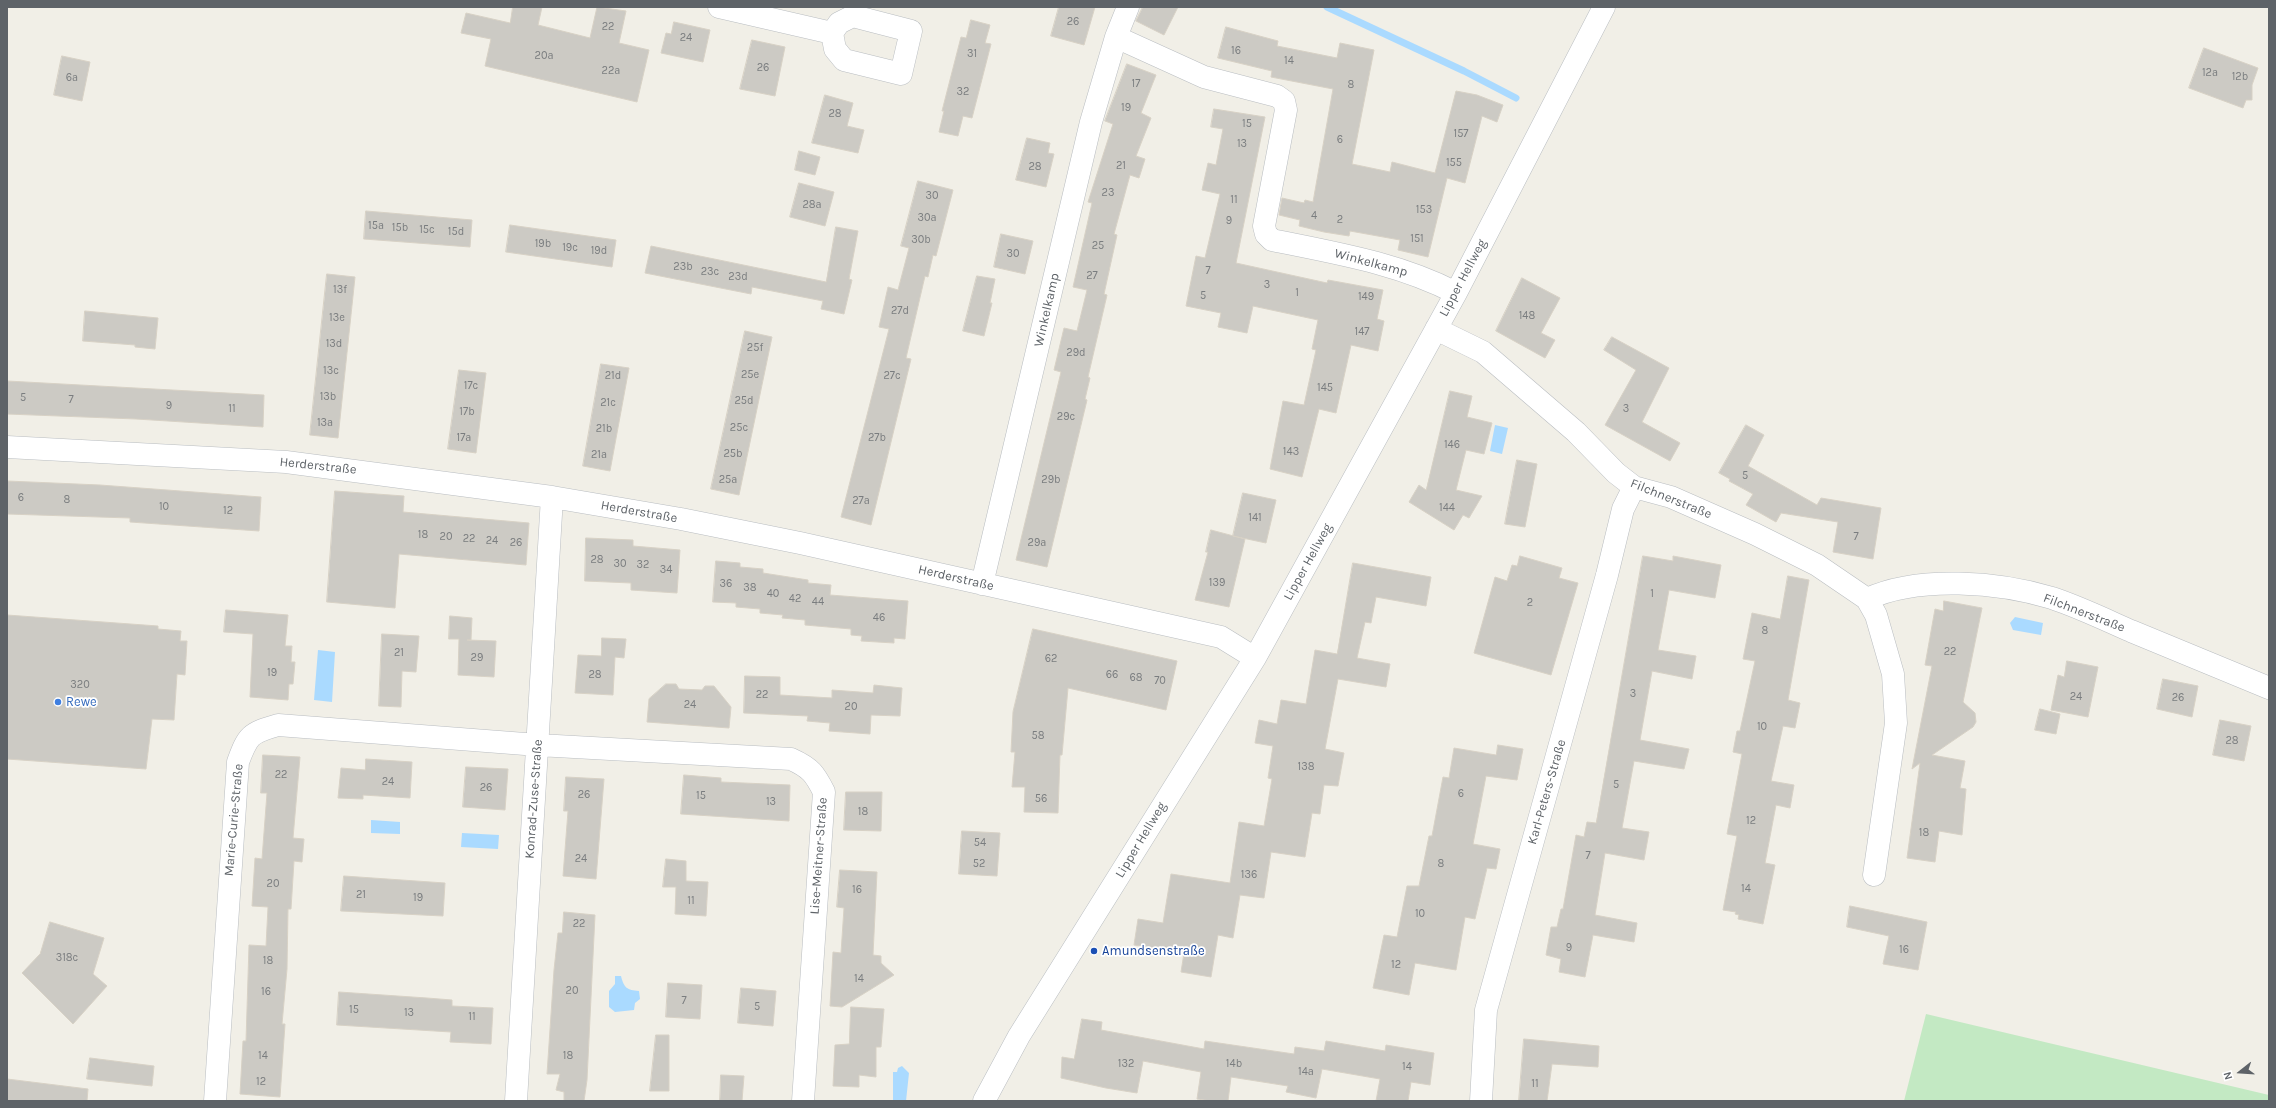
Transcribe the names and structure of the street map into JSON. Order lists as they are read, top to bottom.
{
  "streets": {
    "street": [
      "Winkelkamp",
      "Lipper Hellweg",
      "Herderstraße",
      "Filchnerstraße",
      "Karl-Peters-Straße",
      "Konrad-Zuse-Straße",
      "Marie-Curie-Straße",
      "Lise-Meitner-Straße"
    ]
  },
  "crossings": [
    ["Winkelkamp", "Lipper Hellweg"],
    ["Winkelkamp", "Herderstraße"],
    ["Lipper Hellweg", "Herderstraße"],
    ["Lipper Hellweg", "Filchnerstraße"],
    ["Herderstraße", "Konrad-Zuse-Straße"],
    ["Filchnerstraße", "Karl-Peters-Straße"],
    ["Konrad-Zuse-Straße", "Marie-Curie-Straße"],
    ["Konrad-Zuse-Straße", "Lise-Meitner-Straße"],
    ["Marie-Curie-Straße", "Lise-Meitner-Straße"]
  ],
  "places": ["Rewe", "Amundsenstraße"],
  "house_numbers": [
    "26",
    "22",
    "24",
    "16",
    "31",
    "20a",
    "14",
    "26",
    "22a",
    "12a",
    "12b",
    "6a",
    "17",
    "8",
    "32",
    "19",
    "28",
    "15",
    "157",
    "6",
    "13",
    "155",
    "21",
    "28",
    "23",
    "30",
    "11",
    "28a",
    "153",
    "4",
    "30a",
    "2",
    "9",
    "15a",
    "15b",
    "15c",
    "15d",
    "151",
    "30b",
    "19b",
    "25",
    "19c",
    "19d",
    "30",
    "23b",
    "7",
    "23c",
    "27",
    "23d",
    "3",
    "13f",
    "1",
    "5",
    "149",
    "27d",
    "148",
    "13e",
    "147",
    "13d",
    "25f",
    "29d",
    "13c",
    "25e",
    "21d",
    "27c",
    "17c",
    "145",
    "13b",
    "5",
    "7",
    "25d",
    "21c",
    "9",
    "11",
    "3",
    "17b",
    "29c",
    "13a",
    "25c",
    "21b",
    "17a",
    "27b",
    "146",
    "143",
    "25b",
    "21a",
    "5",
    "25a",
    "29b",
    "6",
    "8",
    "27a",
    "10",
    "144",
    "12",
    "141",
    "18",
    "20",
    "7",
    "22",
    "24",
    "26",
    "29a",
    "28",
    "30",
    "32",
    "34",
    "139",
    "36",
    "38",
    "40",
    "1",
    "42",
    "44",
    "2",
    "46",
    "8",
    "22",
    "21",
    "29",
    "62",
    "19",
    "28",
    "66",
    "68",
    "70",
    "320",
    "3",
    "22",
    "24",
    "26",
    "24",
    "20",
    "10",
    "58",
    "28",
    "138",
    "22",
    "24",
    "5",
    "26",
    "6",
    "26",
    "15",
    "56",
    "13",
    "18",
    "12",
    "18",
    "54",
    "7",
    "24",
    "52",
    "8",
    "136",
    "20",
    "14",
    "16",
    "21",
    "19",
    "11",
    "10",
    "22",
    "9",
    "16",
    "318c",
    "18",
    "12",
    "14",
    "20",
    "16",
    "7",
    "5",
    "15",
    "13",
    "11",
    "14",
    "18",
    "132",
    "14b",
    "14",
    "14a",
    "12",
    "11"
  ],
  "north": "left"
}
